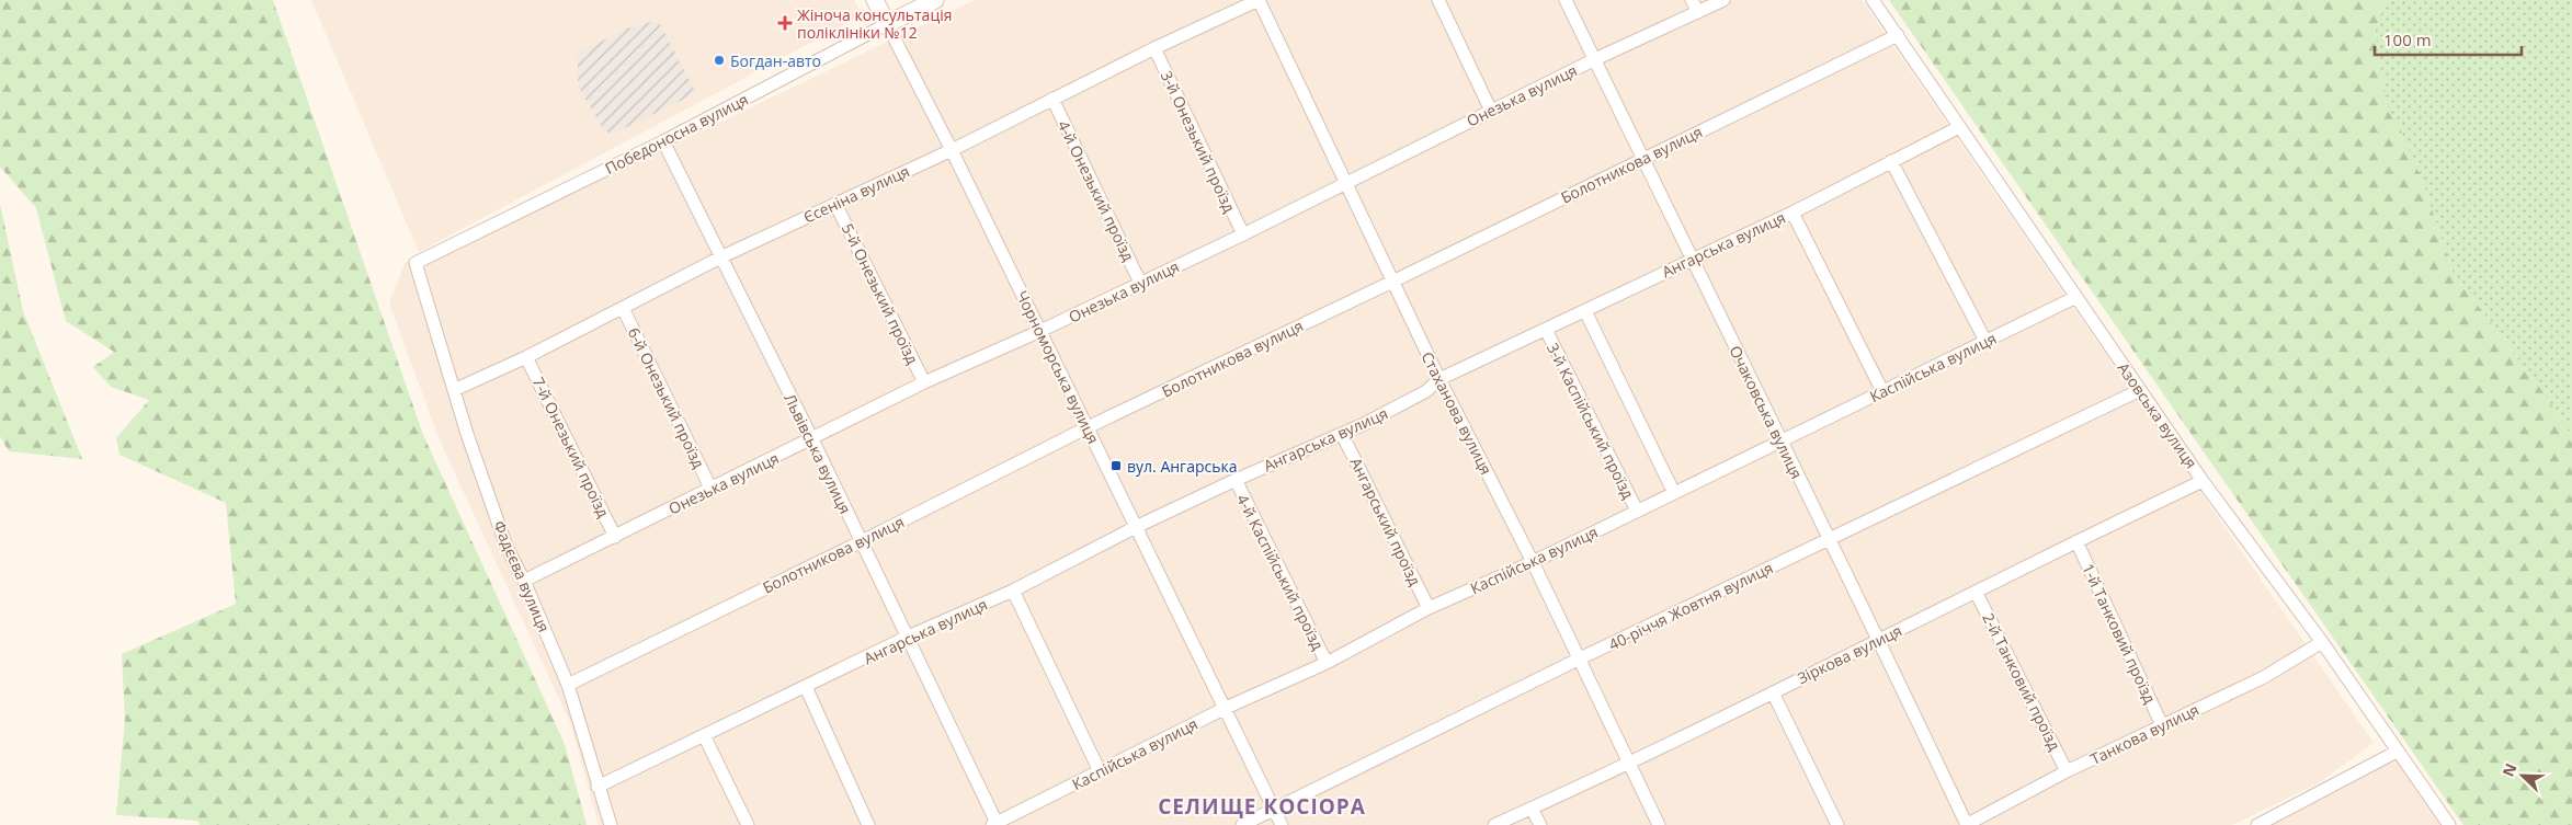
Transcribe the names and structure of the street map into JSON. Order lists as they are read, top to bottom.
{
  "streets": {
    "street": [
      "Онезька вулиця",
      "Победоносна вулиця",
      "3-й Онезький проїзд",
      "Болотникова вулиця",
      "4-й Онезький проїзд",
      "Єсеніна вулиця",
      "Ангарська вулиця",
      "5-й Онезький проїзд",
      "Чорноморська вулиця",
      "Каспійська вулиця",
      "6-й Онезький проїзд",
      "Очаковська вулиця",
      "Стаханова вулиця",
      "Азовська вулиця",
      "3-й Каспійський проїзд",
      "7-й Онезький проїзд",
      "Львівська вулиця",
      "Ангарський проїзд",
      "4-й Каспійський проїзд",
      "Фадєєва вулиця",
      "40-річчя Жовтня вулиця",
      "1-й Танковий проїзд",
      "Зіркова вулиця",
      "2-й Танковий проїзд",
      "Танкова вулиця"
    ]
  },
  "crossings": [
    ["Онезька вулиця", "3-й Онезький проїзд"],
    ["Онезька вулиця", "4-й Онезький проїзд"],
    ["Онезька вулиця", "5-й Онезький проїзд"],
    ["Онезька вулиця", "Чорноморська вулиця"],
    ["Онезька вулиця", "6-й Онезький проїзд"],
    ["Онезька вулиця", "Очаковська вулиця"],
    ["Онезька вулиця", "Стаханова вулиця"],
    ["Онезька вулиця", "7-й Онезький проїзд"],
    ["Онезька вулиця", "Львівська вулиця"],
    ["Онезька вулиця", "Фадєєва вулиця"],
    ["Победоносна вулиця", "Чорноморська вулиця"],
    ["Победоносна вулиця", "Львівська вулиця"],
    ["Победоносна вулиця", "Фадєєва вулиця"],
    ["3-й Онезький проїзд", "Єсеніна вулиця"],
    ["Болотникова вулиця", "Чорноморська вулиця"],
    ["Болотникова вулиця", "Очаковська вулиця"],
    ["Болотникова вулиця", "Стаханова вулиця"],
    ["Болотникова вулиця", "Азовська вулиця"],
    ["Болотникова вулиця", "Львівська вулиця"],
    ["Болотникова вулиця", "Фадєєва вулиця"],
    ["4-й Онезький проїзд", "Єсеніна вулиця"],
    ["Єсеніна вулиця", "5-й Онезький проїзд"],
    ["Єсеніна вулиця", "Чорноморська вулиця"],
    ["Єсеніна вулиця", "6-й Онезький проїзд"],
    ["Єсеніна вулиця", "Стаханова вулиця"],
    ["Єсеніна вулиця", "7-й Онезький проїзд"],
    ["Єсеніна вулиця", "Львівська вулиця"],
    ["Єсеніна вулиця", "Фадєєва вулиця"],
    ["Ангарська вулиця", "Чорноморська вулиця"],
    ["Ангарська вулиця", "Очаковська вулиця"],
    ["Ангарська вулиця", "Стаханова вулиця"],
    ["Ангарська вулиця", "Азовська вулиця"],
    ["Ангарська вулиця", "3-й Каспійський проїзд"],
    ["Ангарська вулиця", "Львівська вулиця"],
    ["Ангарська вулиця", "Ангарський проїзд"],
    ["Ангарська вулиця", "4-й Каспійський проїзд"],
    ["Ангарська вулиця", "Фадєєва вулиця"],
    ["Чорноморська вулиця", "Каспійська вулиця"],
    ["Чорноморська вулиця", "40-річчя Жовтня вулиця"],
    ["Каспійська вулиця", "Очаковська вулиця"],
    ["Каспійська вулиця", "Стаханова вулиця"],
    ["Каспійська вулиця", "Азовська вулиця"],
    ["Каспійська вулиця", "3-й Каспійський проїзд"],
    ["Каспійська вулиця", "Львівська вулиця"],
    ["Каспійська вулиця", "Ангарський проїзд"],
    ["Каспійська вулиця", "4-й Каспійський проїзд"],
    ["Очаковська вулиця", "40-річчя Жовтня вулиця"],
    ["Очаковська вулиця", "Зіркова вулиця"],
    ["Очаковська вулиця", "Танкова вулиця"],
    ["Стаханова вулиця", "40-річчя Жовтня вулиця"],
    ["Стаханова вулиця", "Зіркова вулиця"],
    ["Азовська вулиця", "40-річчя Жовтня вулиця"],
    ["Азовська вулиця", "Зіркова вулиця"],
    ["Азовська вулиця", "Танкова вулиця"],
    ["1-й Танковий проїзд", "Зіркова вулиця"],
    ["1-й Танковий проїзд", "Танкова вулиця"],
    ["Зіркова вулиця", "2-й Танковий проїзд"],
    ["2-й Танковий проїзд", "Танкова вулиця"]
  ],
  "districts": ["СЕЛИЩЕ КОСІОРА"],
  "places": {
    "health": ["Жіноча консультація поліклініки №12"],
    "other": ["Богдан-авто"],
    "transit": ["вул. Ангарська"]
  },
  "scale_bar": "100 m",
  "north": "top left"
}
